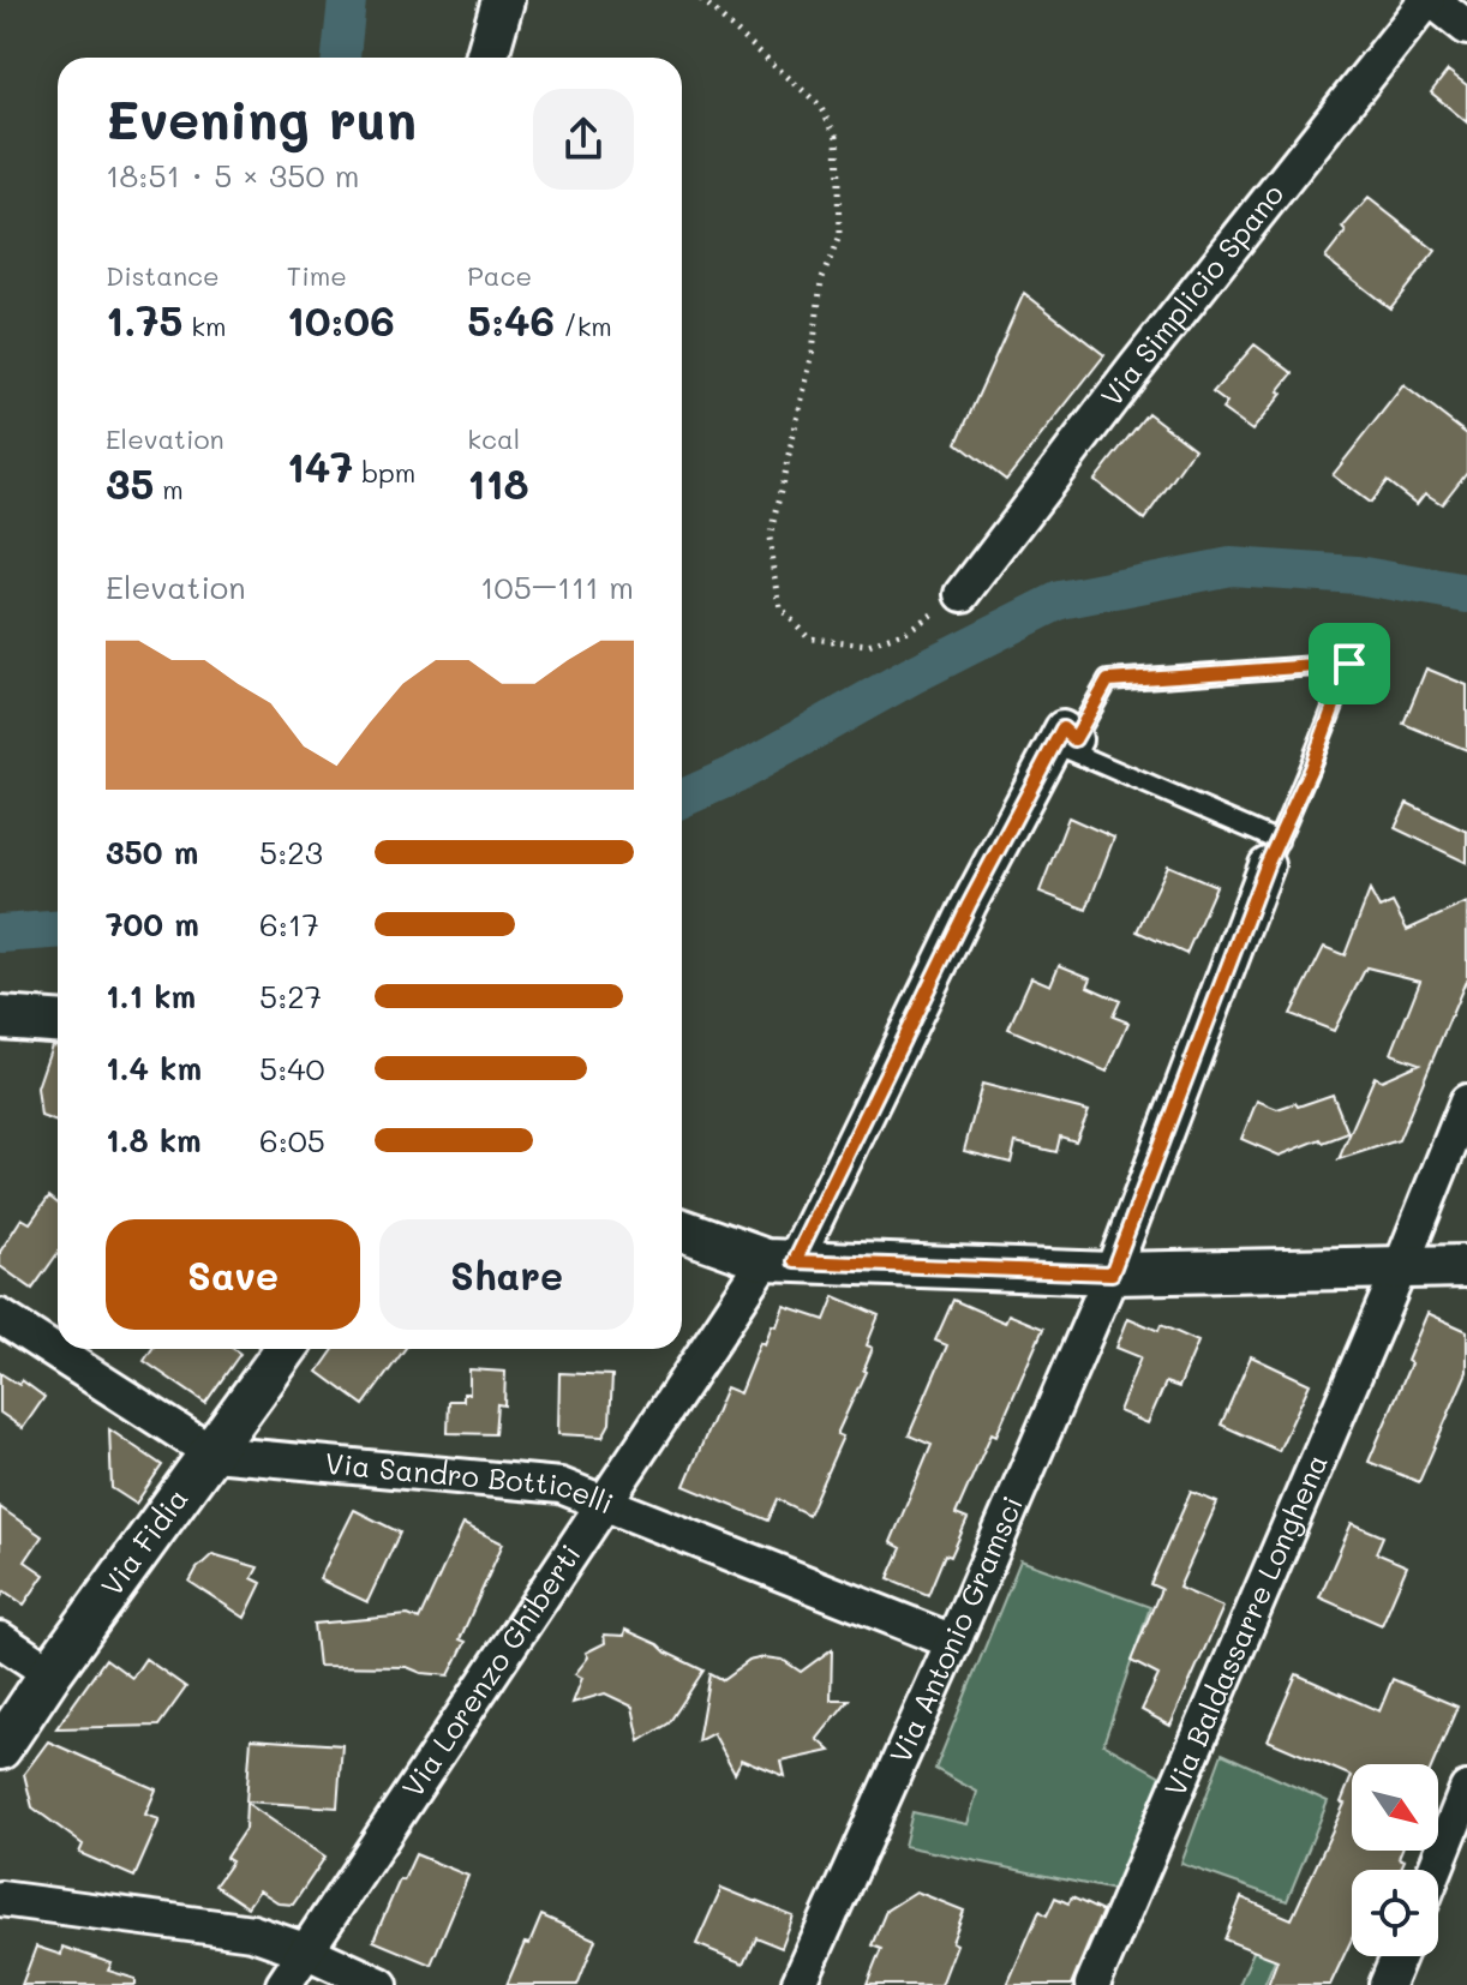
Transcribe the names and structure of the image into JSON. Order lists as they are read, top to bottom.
{
  "streets": {
    "street": [
      "Via Simplicio Spano",
      "Via Sandro Botticelli",
      "Via Fidia",
      "Via Baldassarre Longhena",
      "Via Antonio Gramsci",
      "Via Lorenzo Ghiberti"
    ]
  },
  "crossings": [
    ["Via Sandro Botticelli", "Via Fidia"],
    ["Via Sandro Botticelli", "Via Antonio Gramsci"],
    ["Via Sandro Botticelli", "Via Lorenzo Ghiberti"]
  ],
  "north": "bottom right",
  "page": {
    "heading": ["Evening run", "18:51 · 5 × 350 m"],
    "stats": [
      ["Distance", "1.75 km"],
      ["Time", "10:06"],
      ["Pace", "5:46 /km"],
      ["Elevation", "35 m"],
      ["147 bpm"],
      ["kcal", "118"]
    ],
    "chart": ["Elevation", "105–111 m"],
    "list": [
      {
        "name": "350 m",
        "note": "5:23"
      },
      {
        "name": "700 m",
        "note": "6:17"
      },
      {
        "name": "1.1 km",
        "note": "5:27"
      },
      {
        "name": "1.4 km",
        "note": "5:40"
      },
      {
        "name": "1.8 km",
        "note": "6:05"
      }
    ],
    "buttons": ["Save", "Share"]
  }
}
